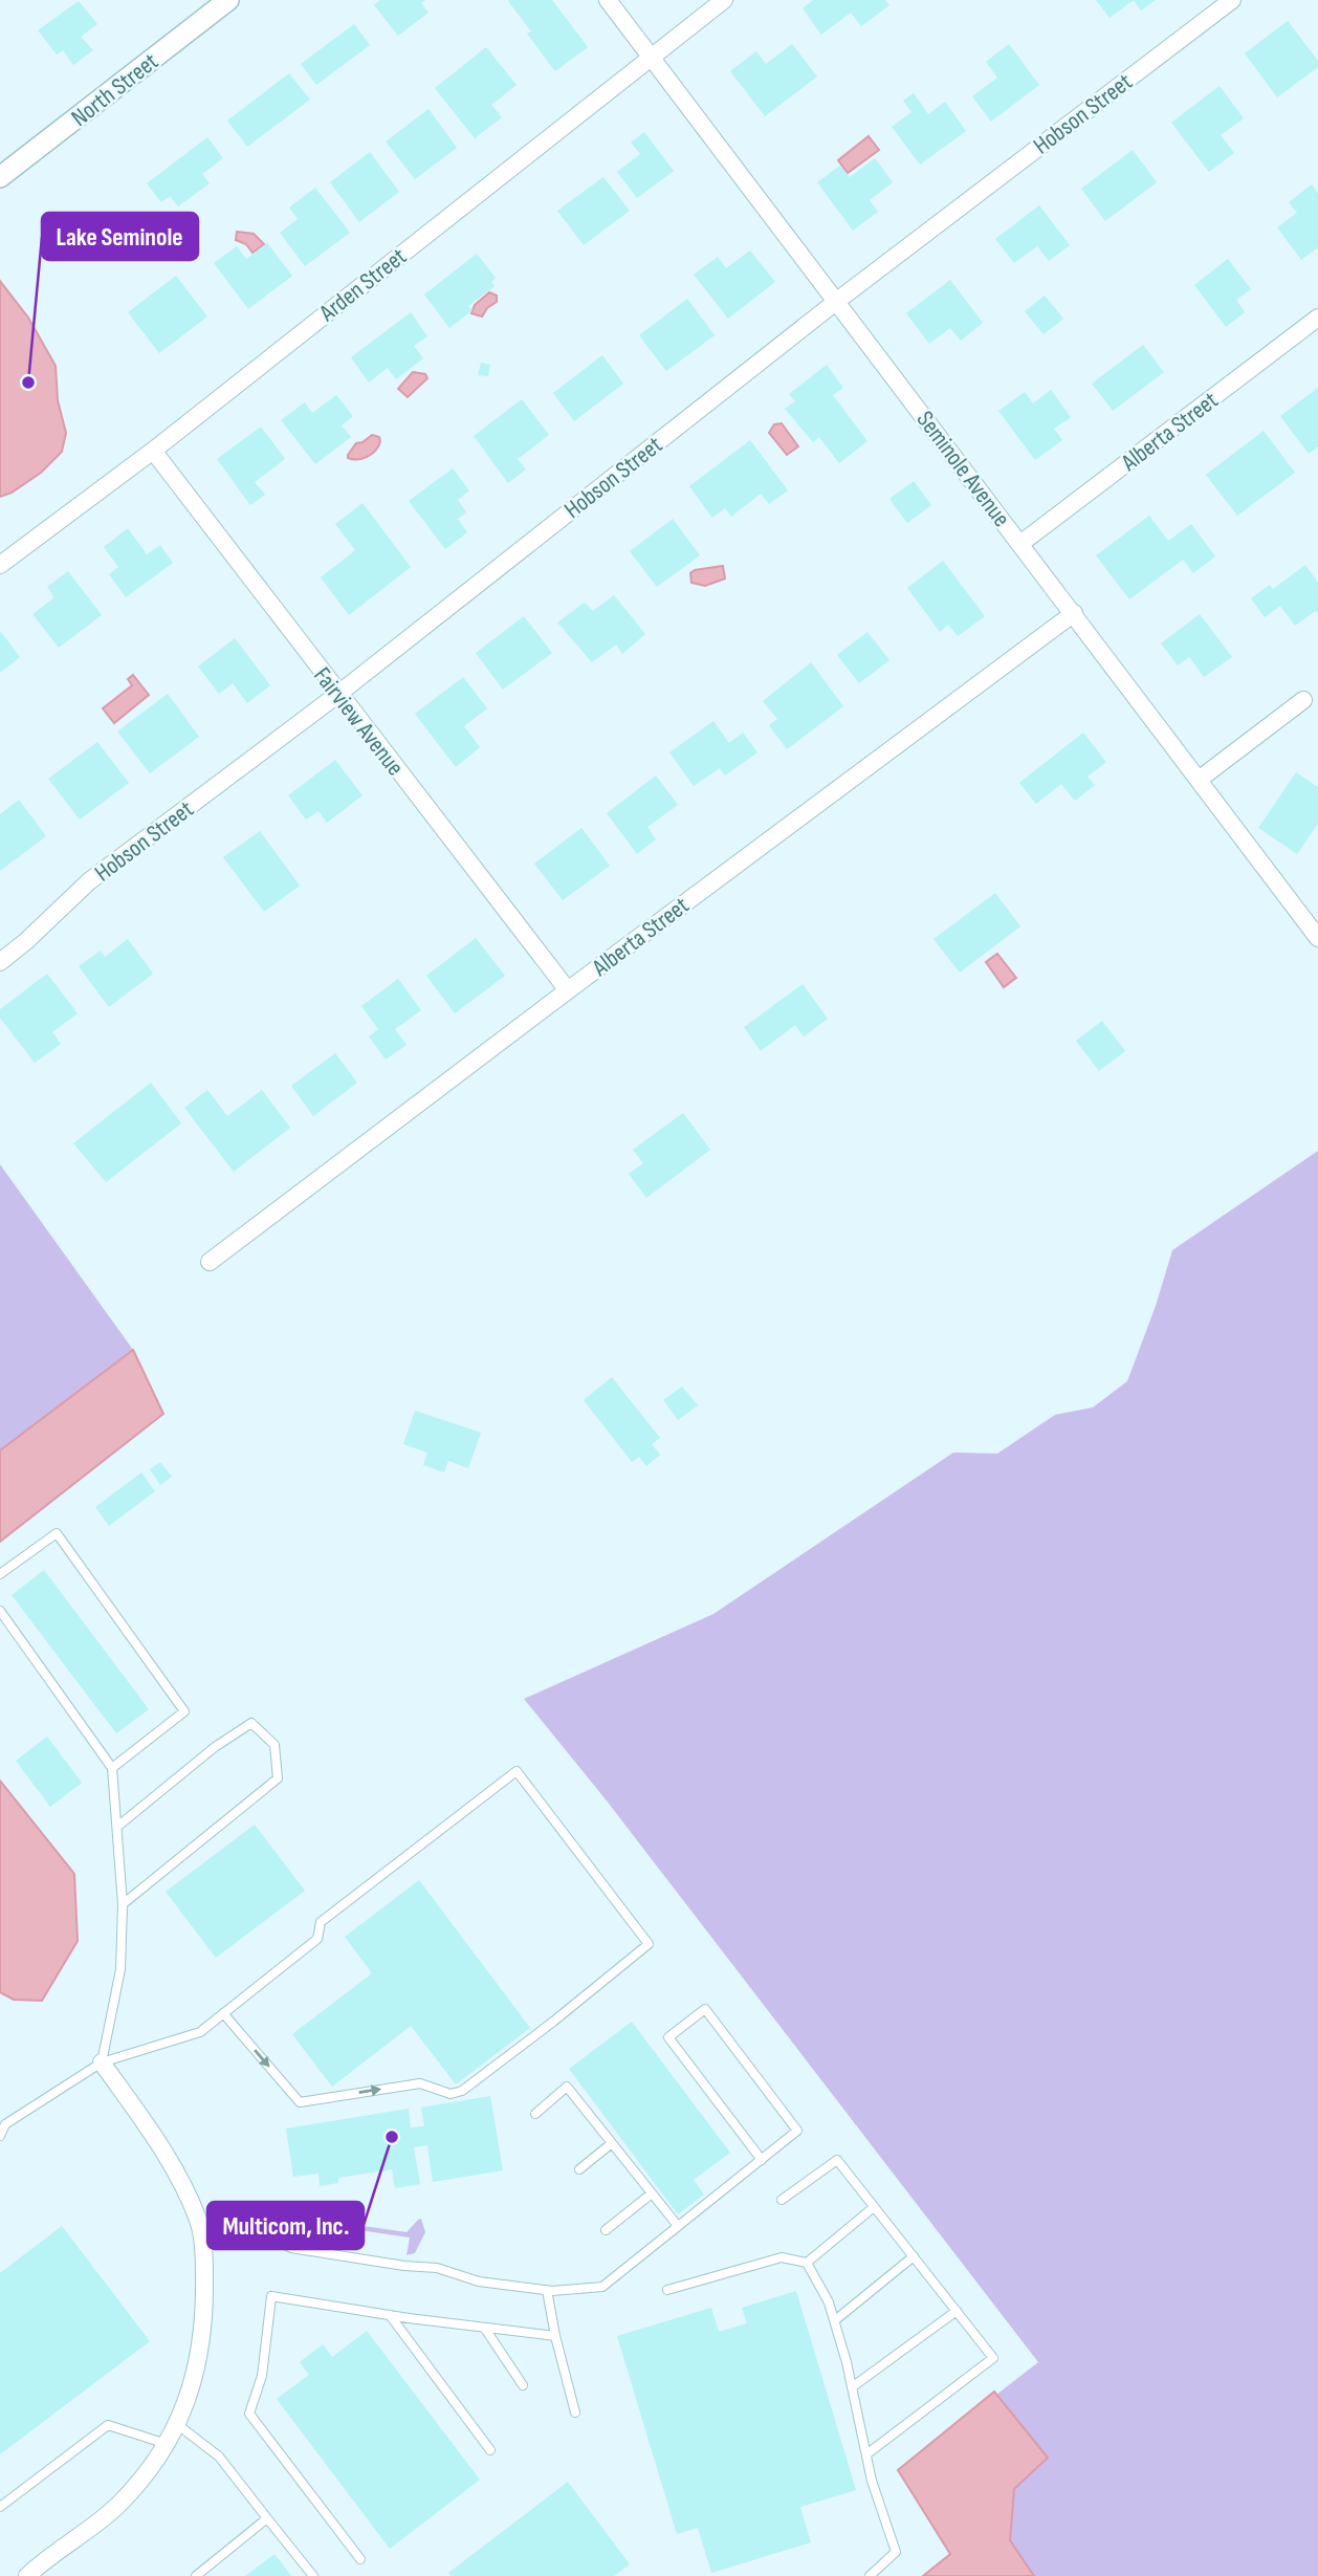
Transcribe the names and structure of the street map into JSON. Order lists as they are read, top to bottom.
{
  "streets": {
    "street": [
      "North Street",
      "Hobson Street",
      "Arden Street",
      "Alberta Street",
      "Seminole Avenue",
      "Fairview Avenue"
    ]
  },
  "crossings": [
    ["Hobson Street", "Seminole Avenue"],
    ["Hobson Street", "Fairview Avenue"],
    ["Arden Street", "Seminole Avenue"],
    ["Arden Street", "Fairview Avenue"],
    ["Alberta Street", "Seminole Avenue"],
    ["Alberta Street", "Fairview Avenue"]
  ],
  "places": ["Lake Seminole", "Multicom, Inc."]
}
